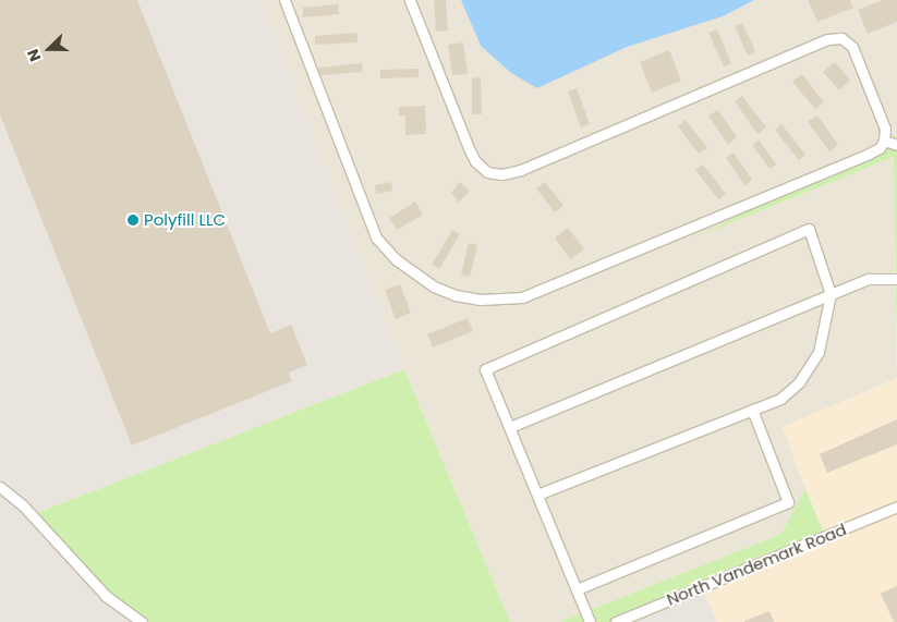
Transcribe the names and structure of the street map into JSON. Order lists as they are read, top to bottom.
{
  "streets": {
    "street": ["North Vandemark Road"]
  },
  "places": ["Polyfill LLC"],
  "north": "left"
}
